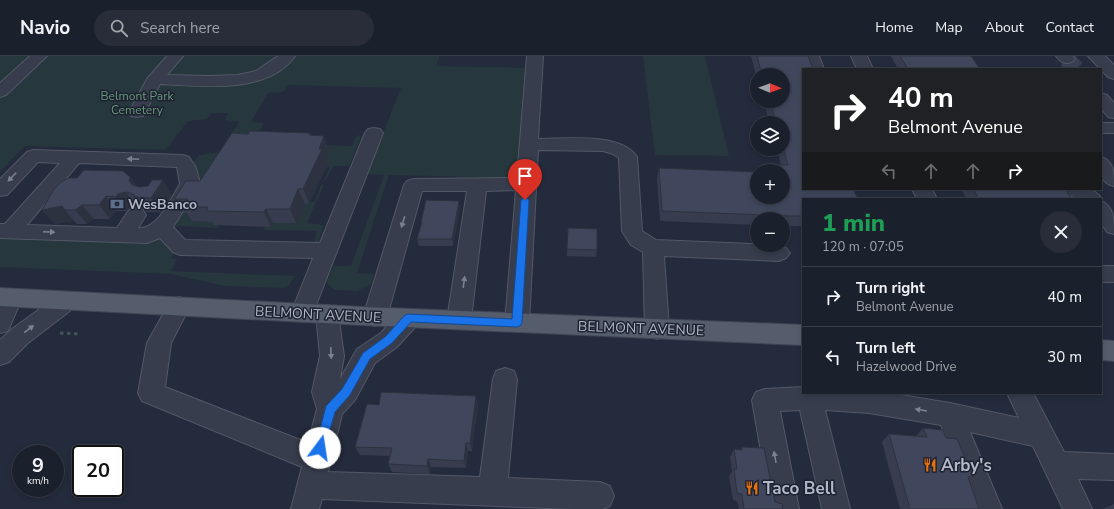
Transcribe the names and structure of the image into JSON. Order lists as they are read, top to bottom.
{
  "streets": {
    "main road": ["BELMONT AVENUE"]
  },
  "parks": ["Belmont Park Cemetery"],
  "places": {
    "bank": ["WesBanco"],
    "restaurant": ["Arby's", "Taco Bell"]
  },
  "north": "right",
  "page": {
    "header": "Navio",
    "search": "Search here",
    "nav": [
      "Home",
      "Map",
      "About",
      "Contact"
    ],
    "map_buttons": ["+", "−"],
    "turn": ["40 m", "Belmont Avenue"],
    "heading": ["1 min", "120 m · 07:05"],
    "list": [
      {
        "name": "Turn right",
        "note": "Belmont Avenue",
        "value": "40 m"
      },
      {
        "name": "Turn left",
        "note": "Hazelwood Drive",
        "value": "30 m"
      }
    ],
    "speed": "9 km/h",
    "limit": "20"
  }
}
